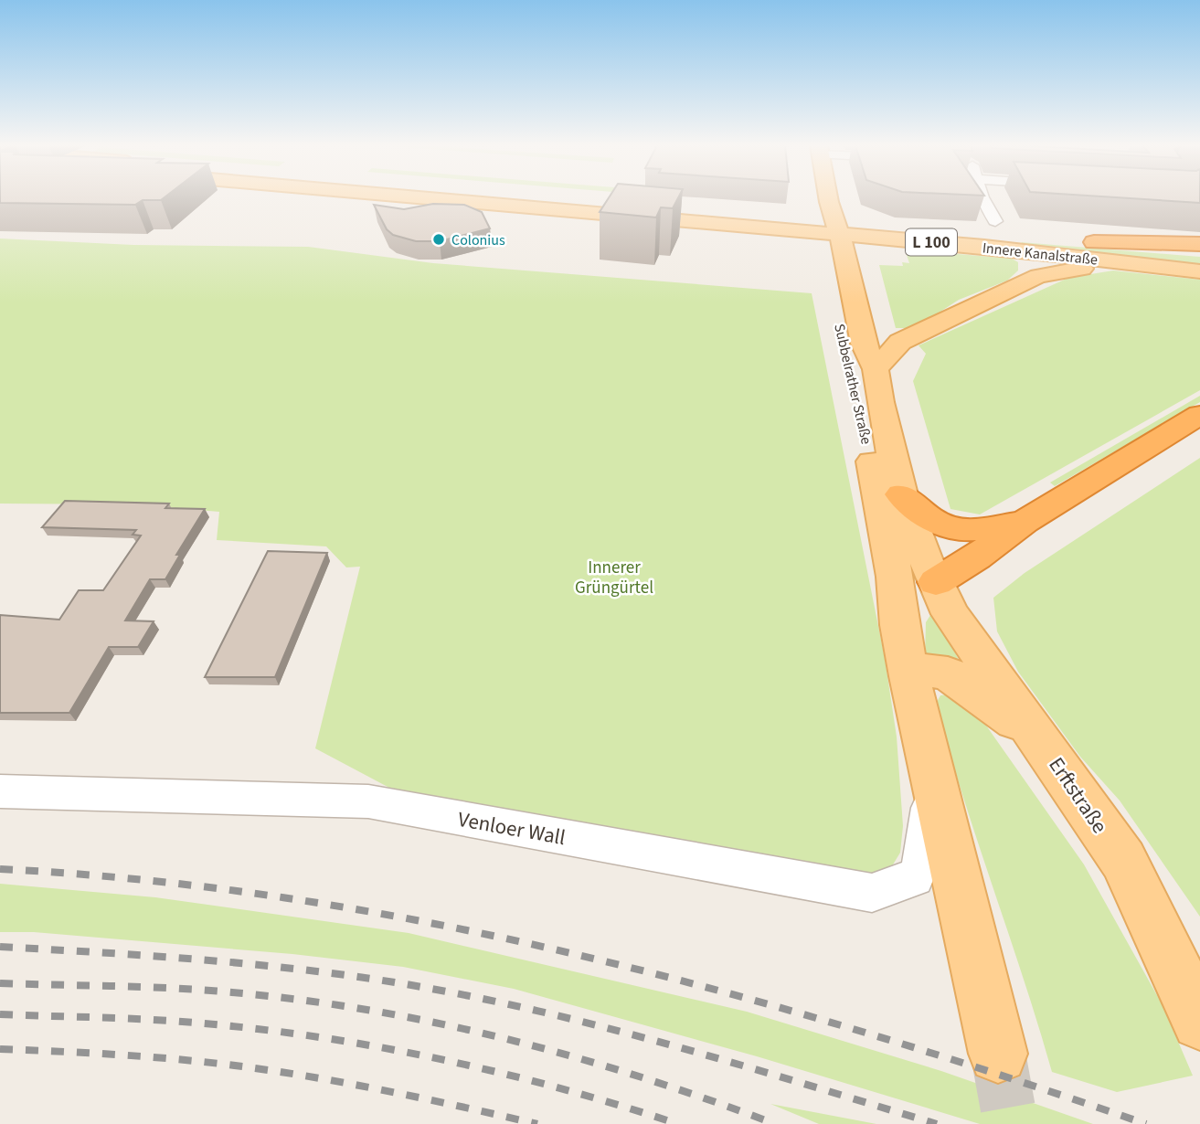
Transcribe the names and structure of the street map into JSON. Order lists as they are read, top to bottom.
{
  "streets": {
    "highway": ["L 100"],
    "main road": ["Innere Kanalstraße", "Subbelrather Straße", "Erftstraße"],
    "street": ["Venloer Wall"]
  },
  "crossings": [
    ["L 100", "Innere Kanalstraße"],
    ["L 100", "Subbelrather Straße"],
    ["Innere Kanalstraße", "Subbelrather Straße"],
    ["Subbelrather Straße", "Erftstraße"]
  ],
  "parks": ["Innerer Grüngürtel"],
  "places": ["Colonius"]
}
